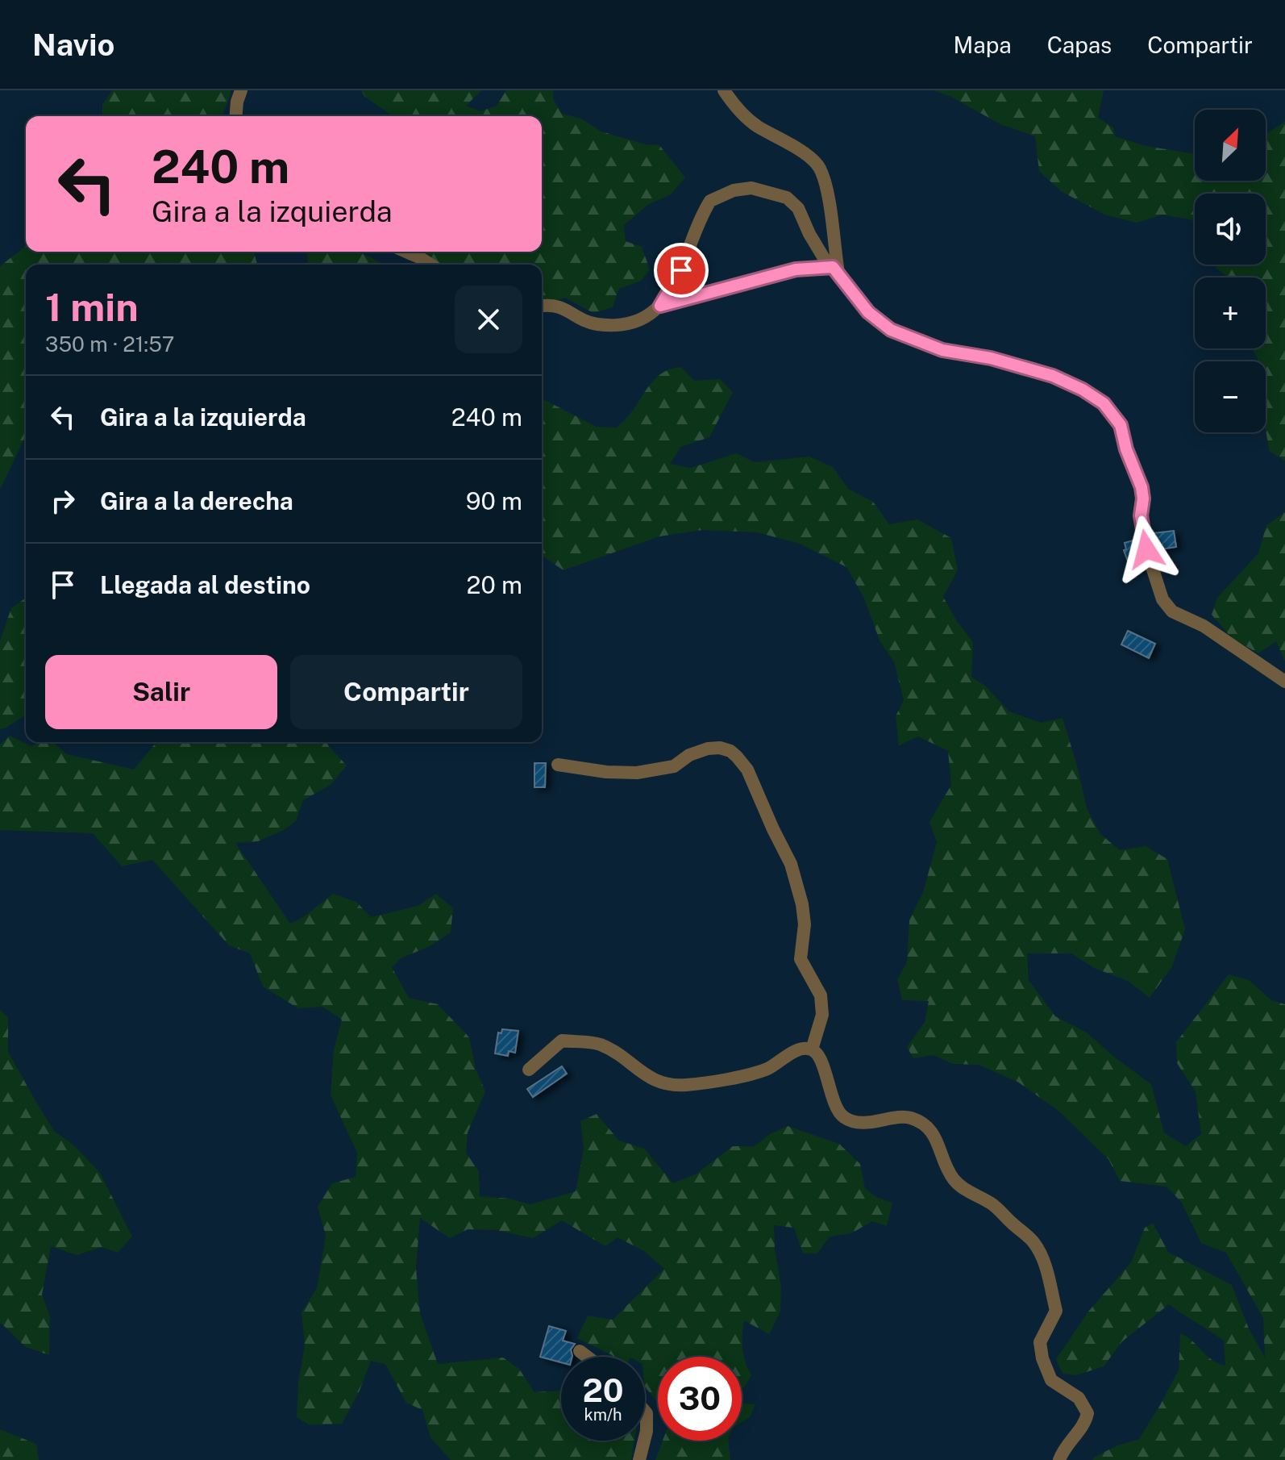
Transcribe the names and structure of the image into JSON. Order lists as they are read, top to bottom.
{
  "north": "top right",
  "page": {
    "header": "Navio",
    "nav": ["Mapa", "Capas", "Compartir"],
    "map_buttons": ["+", "−"],
    "turn": ["240 m", "Gira a la izquierda"],
    "heading": ["1 min", "350 m · 21:57"],
    "list": [
      {
        "name": "Gira a la izquierda",
        "value": "240 m"
      },
      {
        "name": "Gira a la derecha",
        "value": "90 m"
      },
      {
        "name": "Llegada al destino",
        "value": "20 m"
      }
    ],
    "buttons": ["Salir", "Compartir"],
    "speed": "20 km/h",
    "limit": "30"
  }
}
